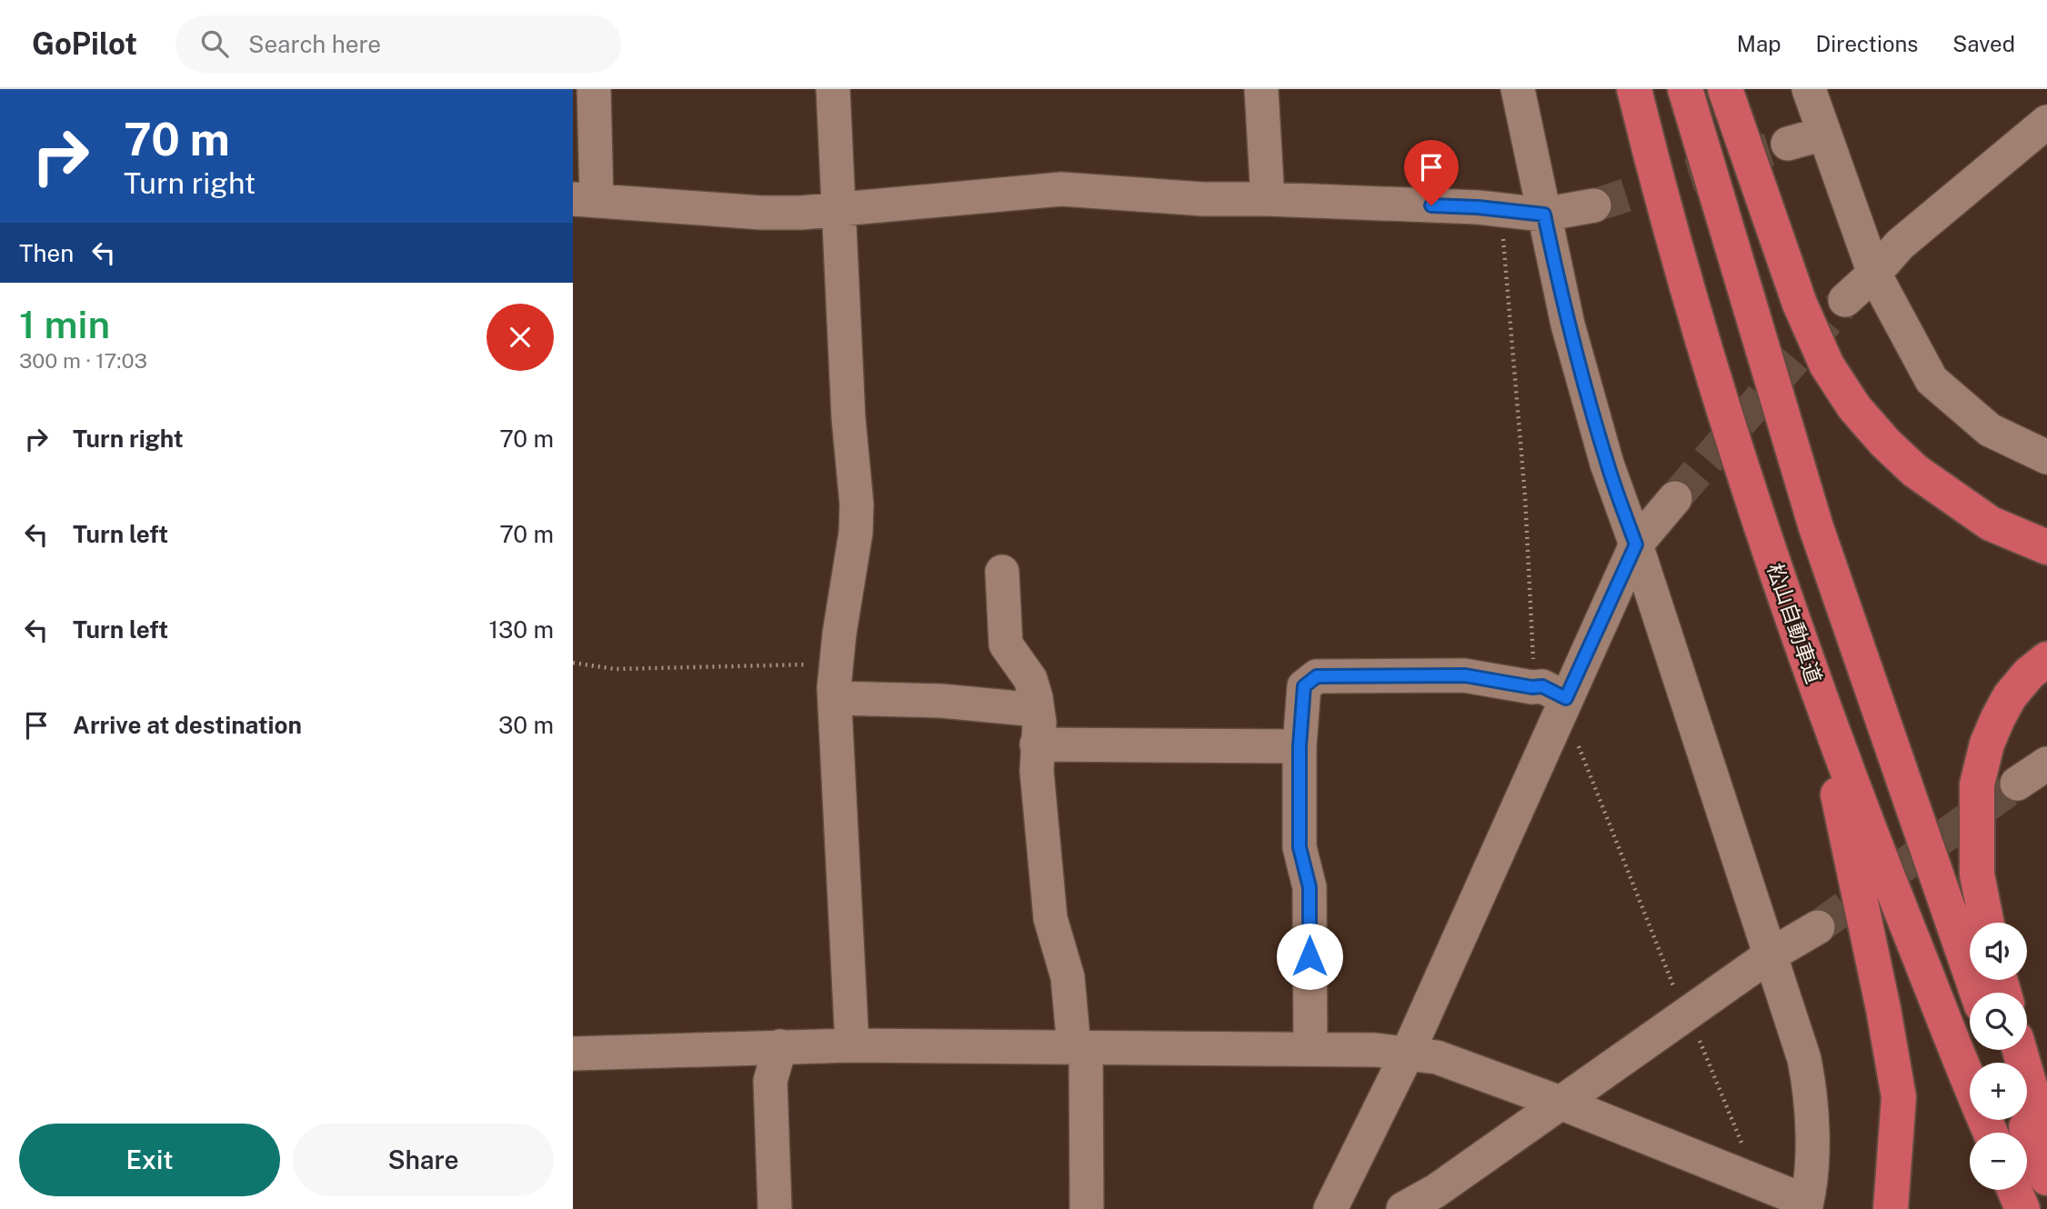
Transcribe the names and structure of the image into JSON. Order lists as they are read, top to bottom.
{
  "streets": {
    "highway": ["松山自動車道"]
  },
  "page": {
    "header": "GoPilot",
    "search": "Search here",
    "nav": ["Map", "Directions", "Saved"],
    "turn": ["70 m", "Turn right"],
    "then": "Then",
    "heading": ["1 min", "300 m · 17:03"],
    "list": [
      {
        "name": "Turn right",
        "value": "70 m"
      },
      {
        "name": "Turn left",
        "value": "70 m"
      },
      {
        "name": "Turn left",
        "value": "130 m"
      },
      {
        "name": "Arrive at destination",
        "value": "30 m"
      }
    ],
    "map_buttons": ["+", "−"],
    "buttons": ["Exit", "Share"]
  }
}
